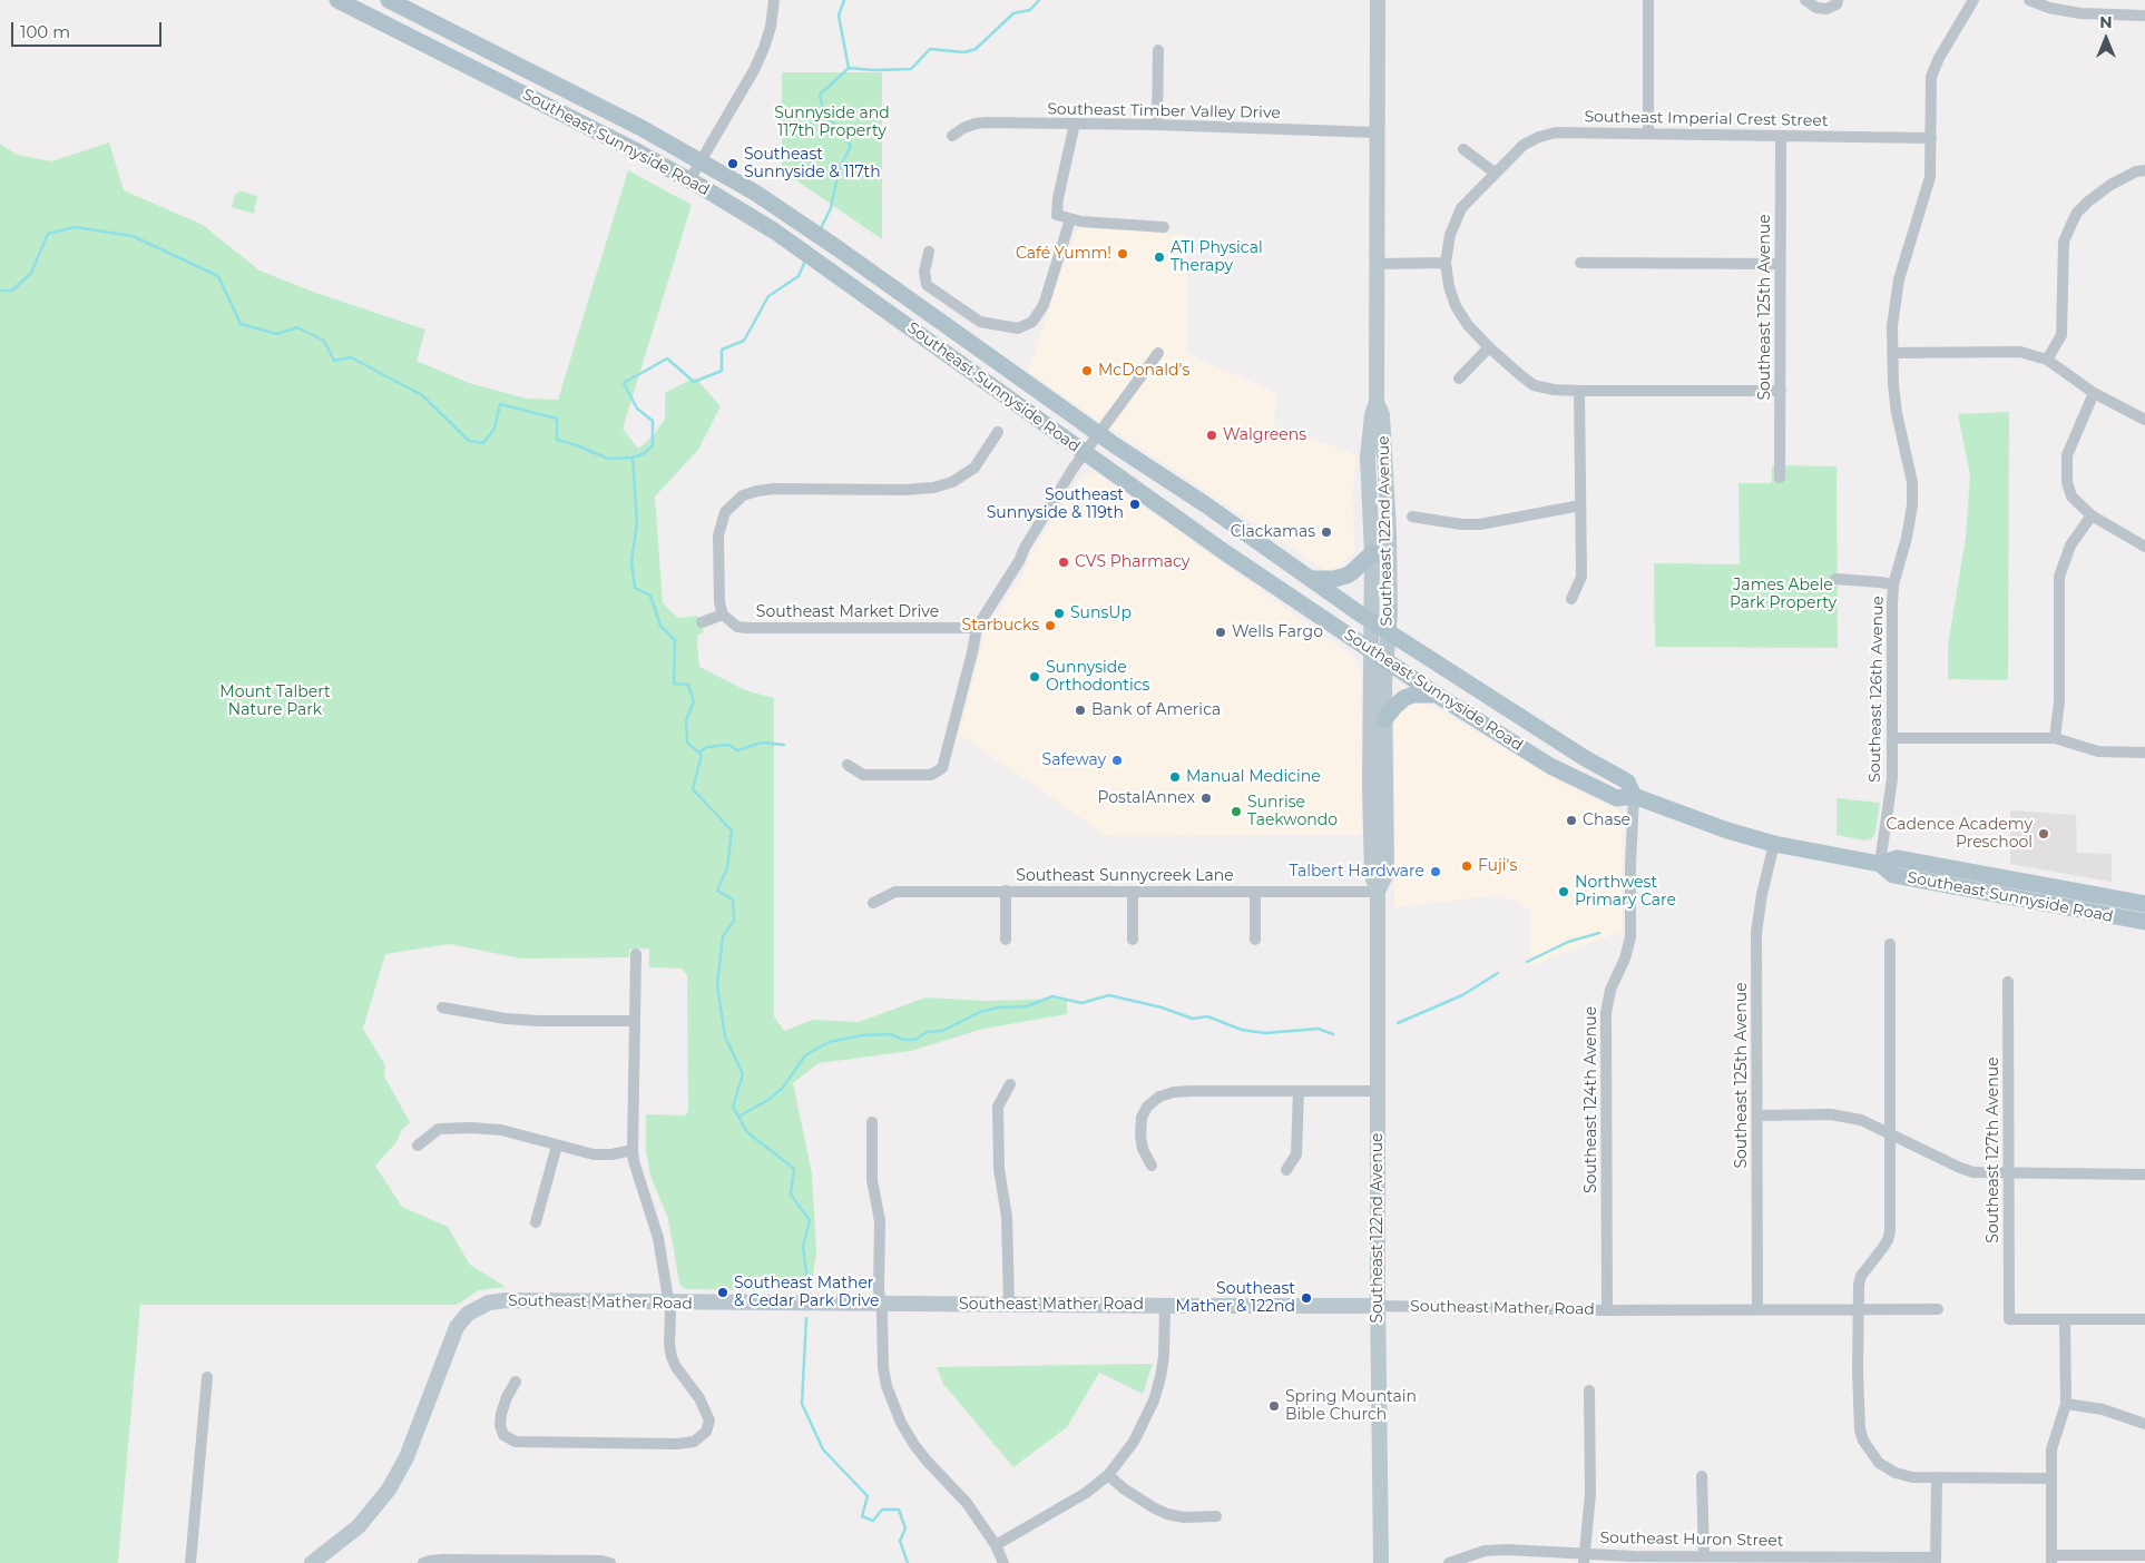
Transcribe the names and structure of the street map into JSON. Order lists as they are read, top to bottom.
{
  "streets": {
    "main road": ["Southeast Sunnyside Road", "Southeast 122nd Avenue", "Southeast Mather Road"],
    "street": [
      "Southeast Timber Valley Drive",
      "Southeast Imperial Crest Street",
      "Southeast 125th Avenue",
      "Southeast Market Drive",
      "Southeast 126th Avenue",
      "Southeast Sunnycreek Lane",
      "Southeast 124th Avenue",
      "Southeast 127th Avenue",
      "Southeast Huron Street"
    ]
  },
  "crossings": [
    ["Southeast Timber Valley Drive", "Southeast 122nd Avenue"],
    ["Southeast Imperial Crest Street", "Southeast 125th Avenue"],
    ["Southeast Imperial Crest Street", "Southeast 126th Avenue"],
    ["Southeast Sunnyside Road", "Southeast 125th Avenue"],
    ["Southeast Sunnyside Road", "Southeast 122nd Avenue"],
    ["Southeast Sunnyside Road", "Southeast 126th Avenue"],
    ["Southeast Sunnyside Road", "Southeast 124th Avenue"],
    ["Southeast 125th Avenue", "Southeast Mather Road"],
    ["Southeast 122nd Avenue", "Southeast Sunnycreek Lane"],
    ["Southeast 122nd Avenue", "Southeast Mather Road"],
    ["Southeast 124th Avenue", "Southeast Mather Road"]
  ],
  "parks": ["Sunnyside and 117th Property", "James Abele Park Property", "Mount Talbert Nature Park"],
  "places": [
    "Southeast Sunnyside & 117th",
    "Café Yumm!",
    "ATI Physical Therapy",
    "McDonald's",
    "Walgreens",
    "Southeast Sunnyside & 119th",
    "Clackamas",
    "CVS Pharmacy",
    "SunsUp",
    "Starbucks",
    "Wells Fargo",
    "Sunnyside Orthodontics",
    "Bank of America",
    "Safeway",
    "Manual Medicine",
    "PostalAnnex",
    "Sunrise Taekwondo",
    "Chase",
    "Cadence Academy Preschool",
    "Fuji's",
    "Talbert Hardware",
    "Northwest Primary Care",
    "Southeast Mather & Cedar Park Drive",
    "Southeast Mather & 122nd",
    "Spring Mountain Bible Church"
  ],
  "scale_bar": "100 m",
  "north": "top"
}
